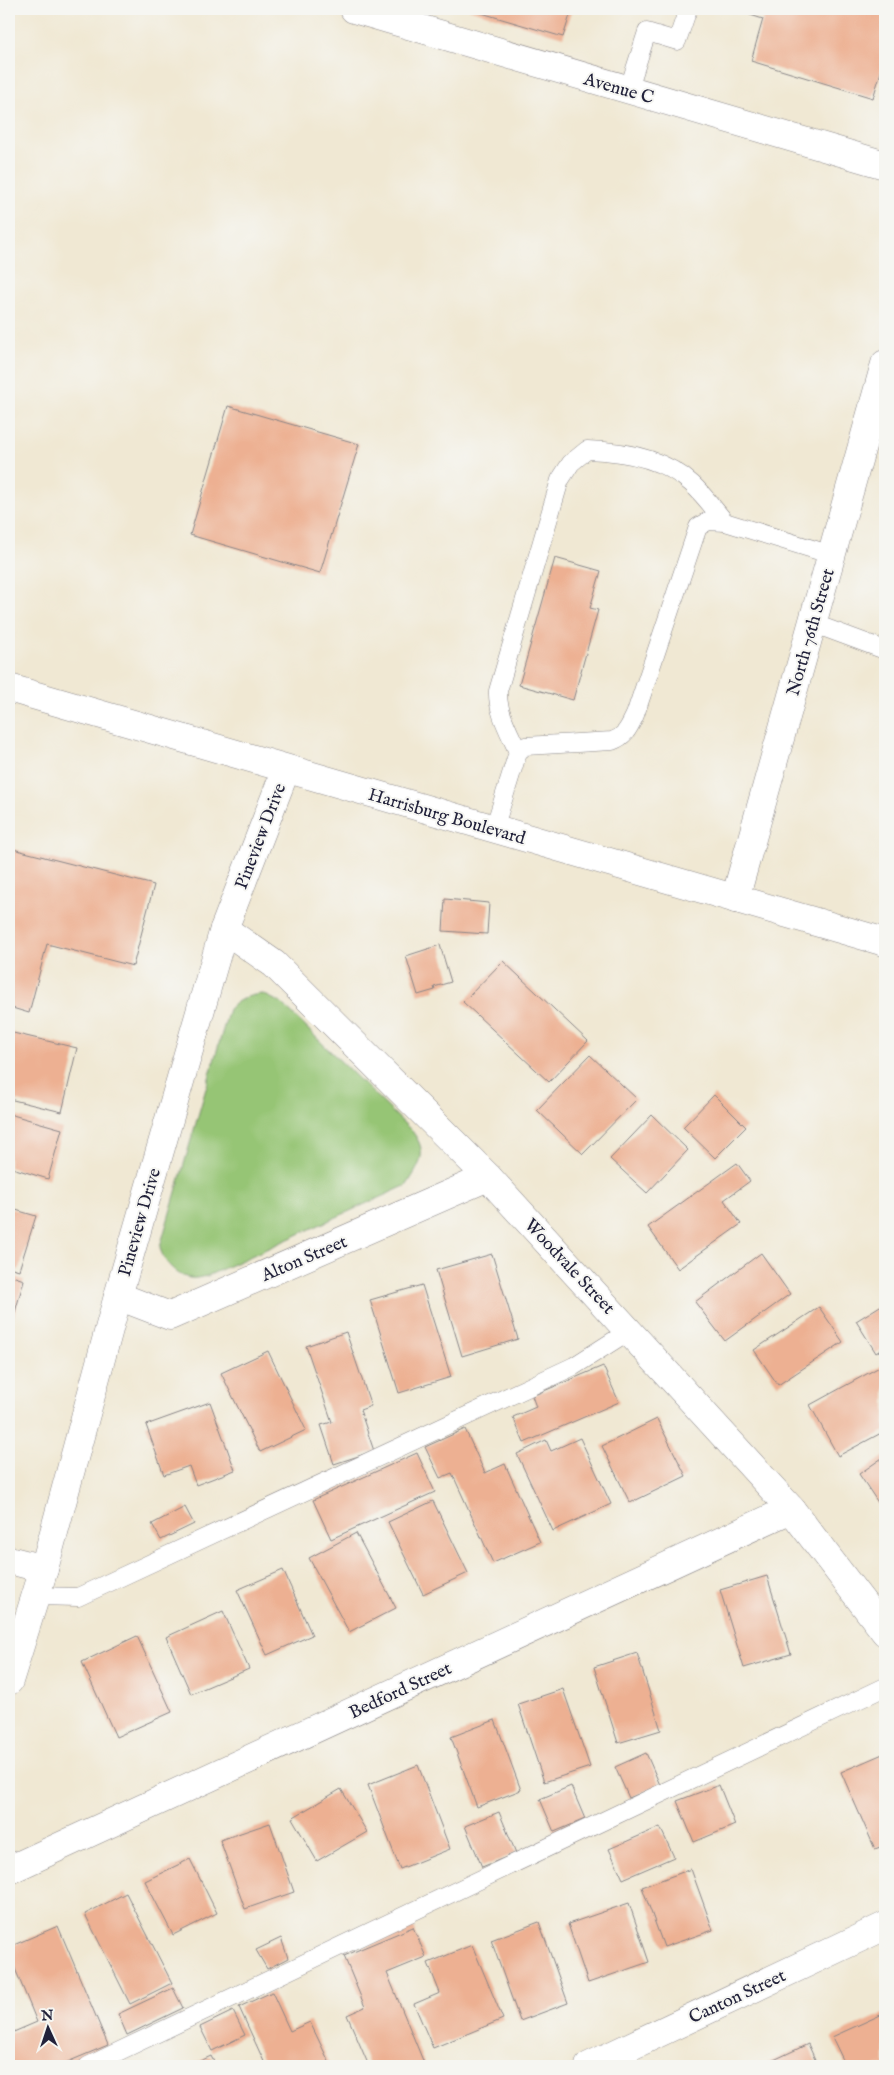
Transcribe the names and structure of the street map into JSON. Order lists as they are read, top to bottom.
{
  "streets": {
    "street": [
      "Avenue C",
      "North 76th Street",
      "Harrisburg Boulevard",
      "Pineview Drive",
      "Alton Street",
      "Woodvale Street",
      "Bedford Street",
      "Canton Street"
    ]
  },
  "crossings": [
    ["North 76th Street", "Harrisburg Boulevard"],
    ["Harrisburg Boulevard", "Pineview Drive"],
    ["Pineview Drive", "Alton Street"],
    ["Pineview Drive", "Woodvale Street"],
    ["Alton Street", "Woodvale Street"],
    ["Woodvale Street", "Bedford Street"]
  ],
  "north": "top"
}
